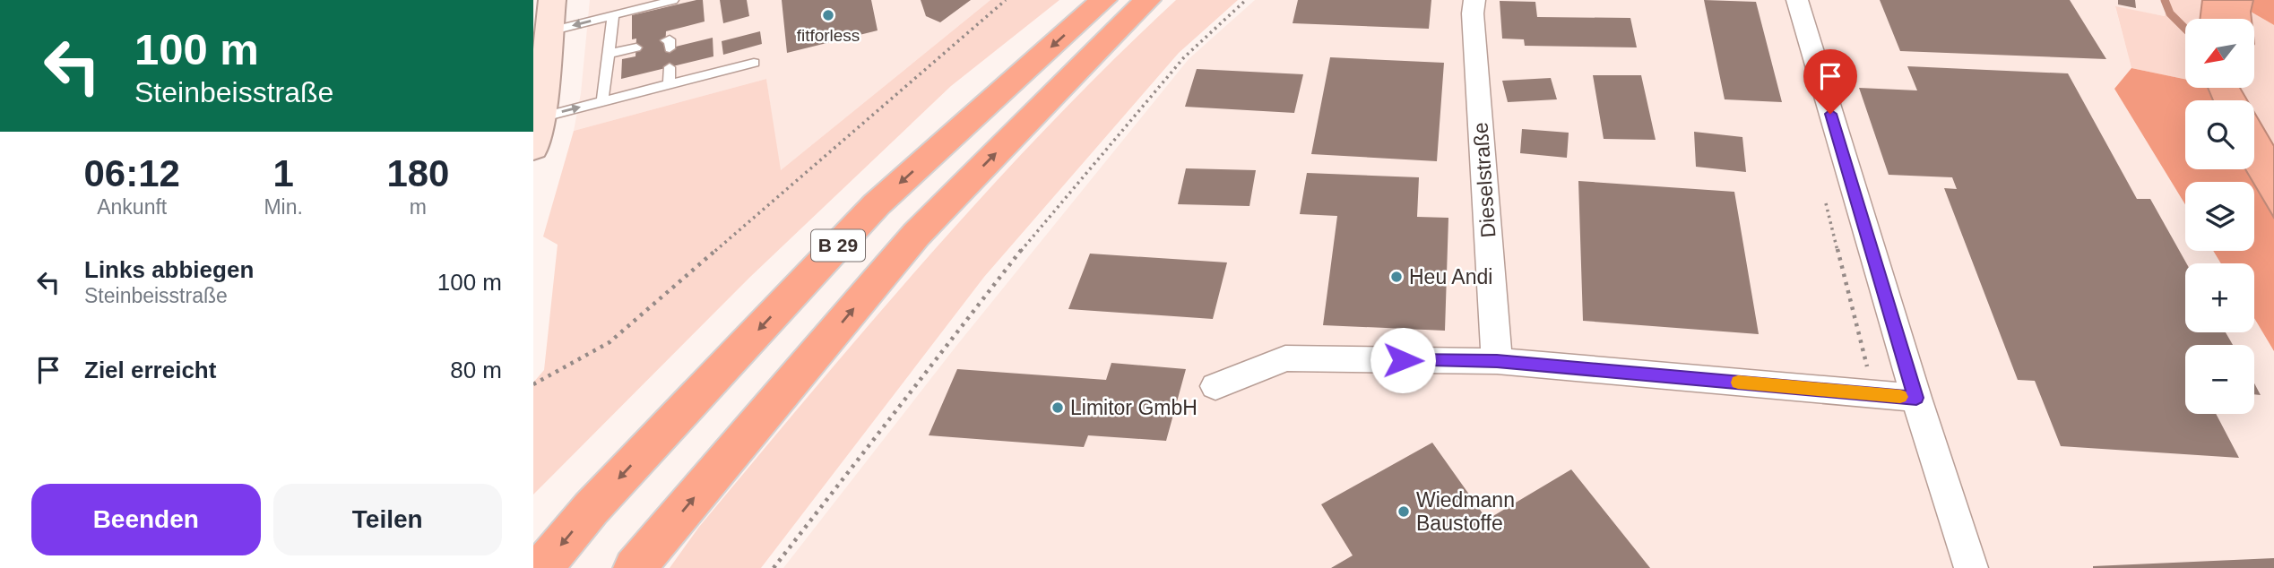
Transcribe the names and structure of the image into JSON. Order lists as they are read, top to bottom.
{
  "streets": {
    "highway": ["B 29"],
    "street": ["Dieselstraße"]
  },
  "places": [
    "fitforless",
    "Heu Andi",
    "Limitor GmbH",
    "Wiedmann Baustoffe"
  ],
  "north": "bottom left",
  "page": {
    "turn": ["100 m", "Steinbeisstraße"],
    "map_buttons": ["+", "−"],
    "eta": [
      "06:12",
      "Ankunft",
      "1",
      "Min.",
      "180",
      "m"
    ],
    "list": [
      {
        "name": "Links abbiegen",
        "note": "Steinbeisstraße",
        "value": "100 m"
      },
      {
        "name": "Ziel erreicht",
        "value": "80 m"
      }
    ],
    "buttons": ["Beenden", "Teilen"]
  }
}
